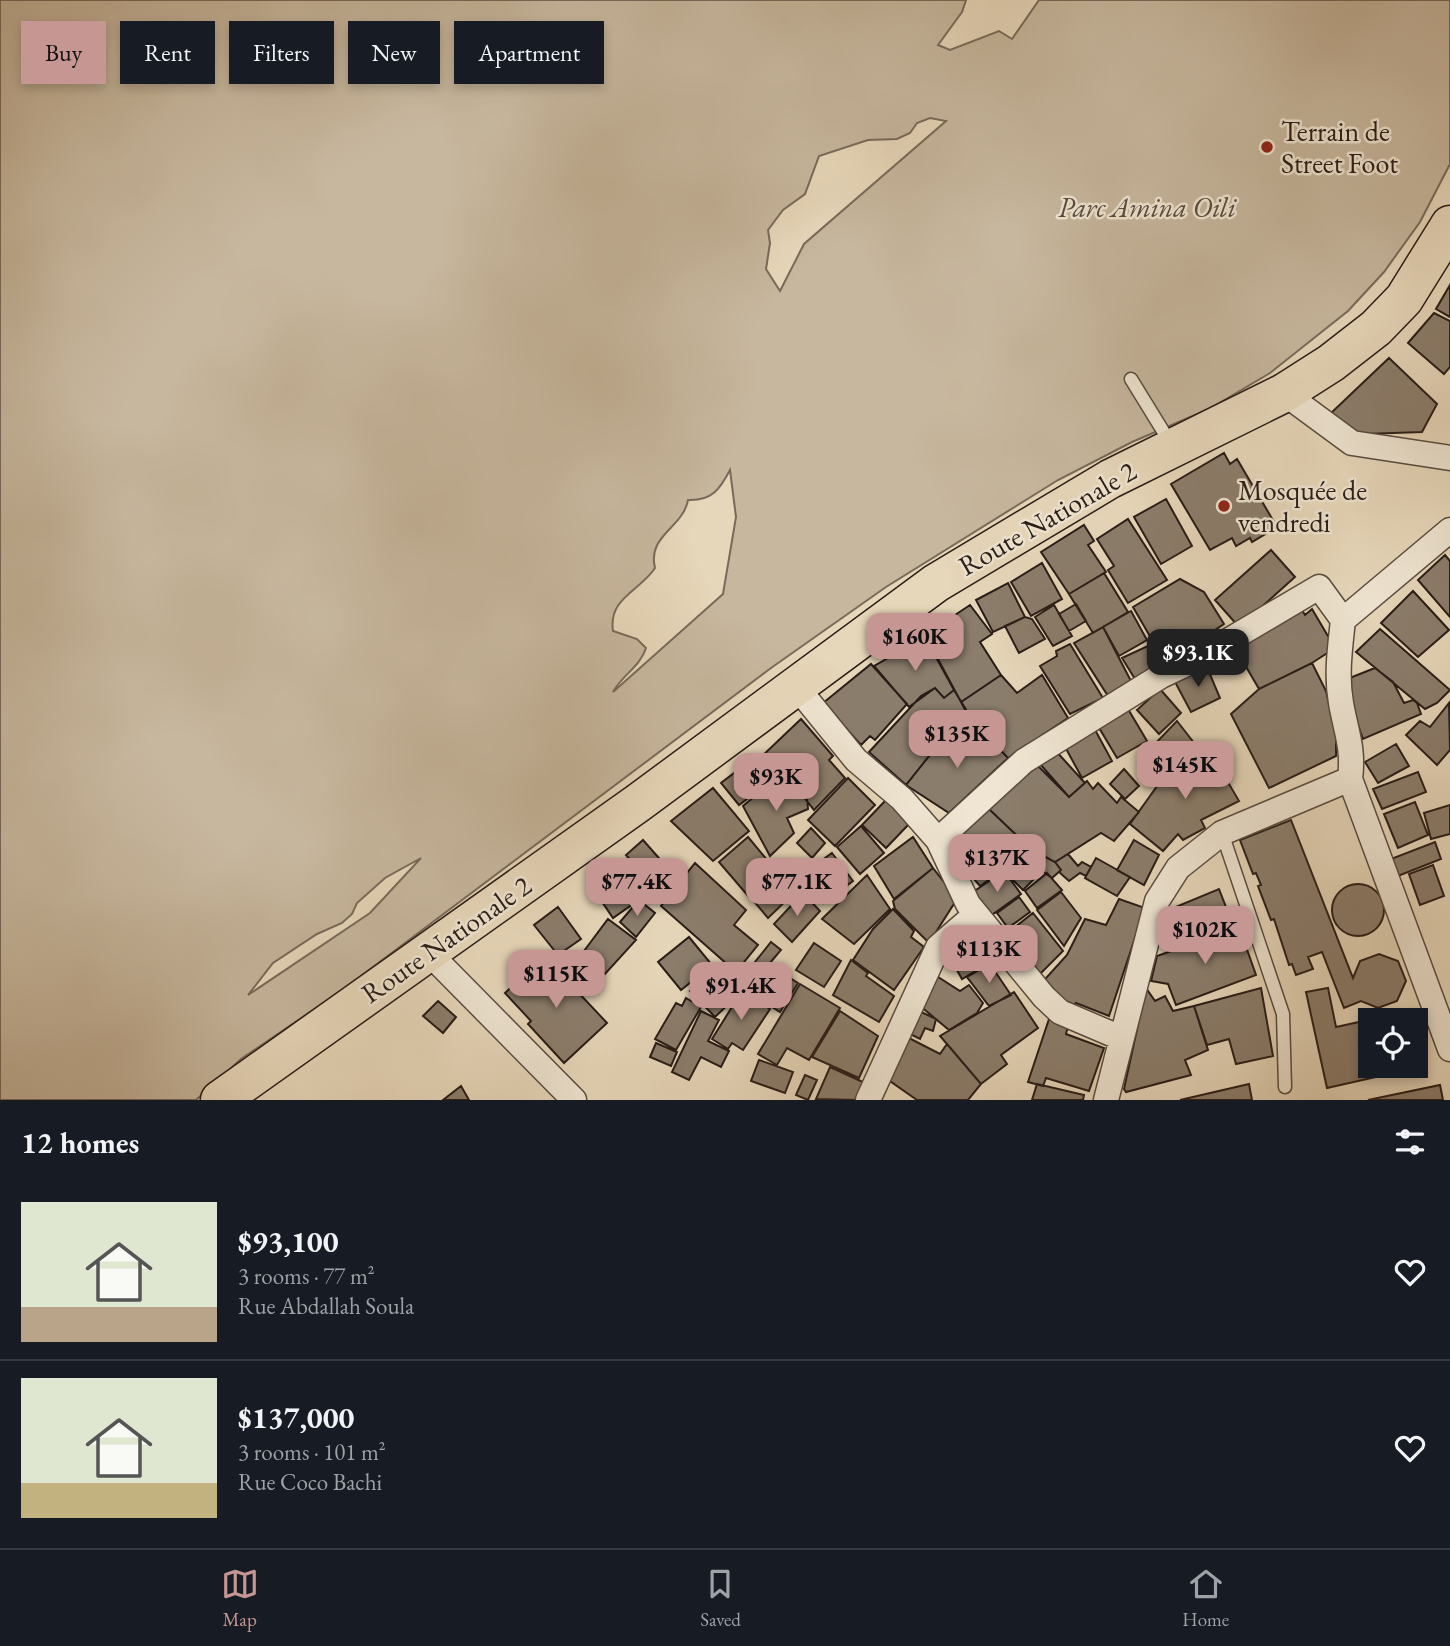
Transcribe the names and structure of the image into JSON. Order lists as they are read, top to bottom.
{
  "streets": {
    "main road": ["Route Nationale 2"]
  },
  "parks": ["Parc Amina Oili"],
  "places": ["Terrain de Street Foot", "Mosquée de vendredi"],
  "page": {
    "chip": [
      "Buy",
      "Rent",
      "Filters",
      "New",
      "Apartment"
    ],
    "price": [
      "$160K",
      "$93.1K",
      "$135K",
      "$145K",
      "$93K",
      "$137K",
      "$77.4K",
      "$77.1K",
      "$102K",
      "$113K",
      "$115K",
      "$91.4K"
    ],
    "heading": "12 homes",
    "list": [
      {
        "name": "$93,100",
        "note": "3 rooms · 77 m² · Rue Abdallah Soula"
      },
      {
        "name": "$137,000",
        "note": "3 rooms · 101 m² · Rue Coco Bachi"
      }
    ],
    "tabs": ["Map", "Saved", "Home"]
  }
}
